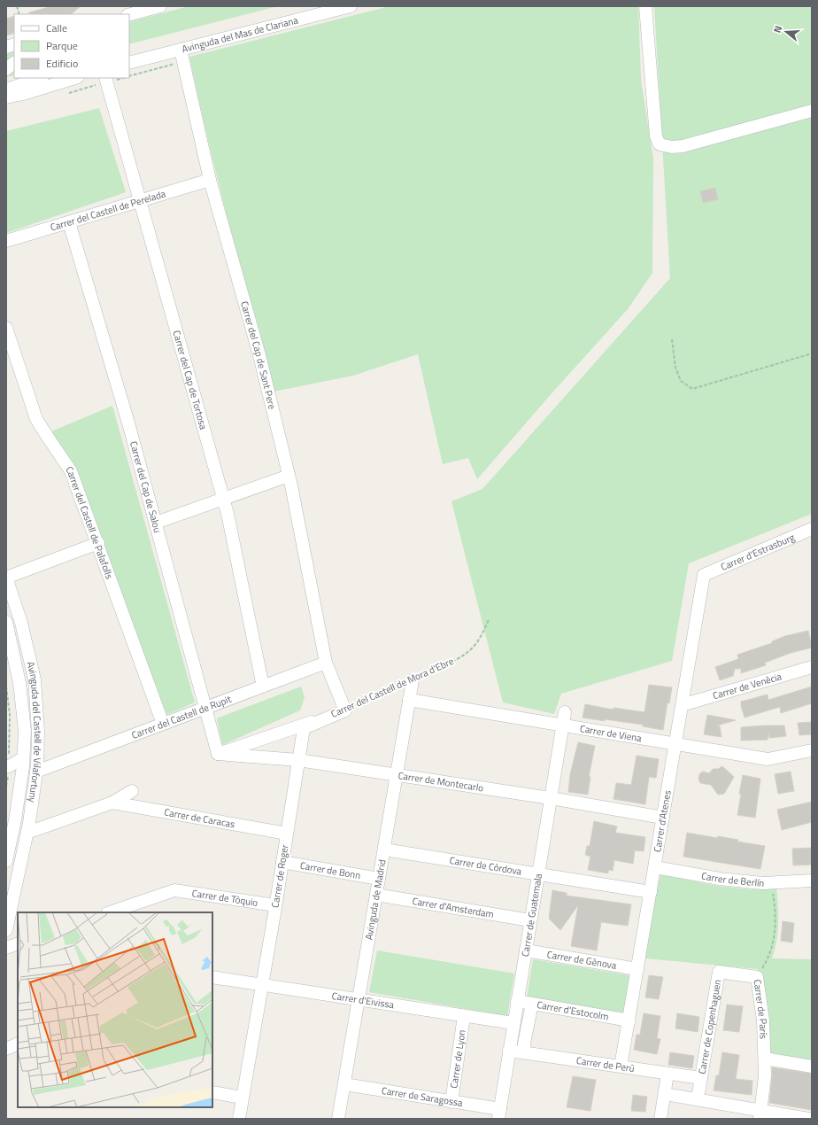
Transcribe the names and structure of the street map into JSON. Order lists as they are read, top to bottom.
{
  "streets": {
    "street": [
      "Avinguda del Mas de Clariana",
      "Carrer del Castell de Perelada",
      "Carrer del Cap de Sant Pere",
      "Carrer del Cap de Tortosa",
      "Carrer del Cap de Salou",
      "Carrer del Castell de Palafolls",
      "Carrer d'Estrasburg",
      "Carrer de Venècia",
      "Carrer del Castell de Mora d'Ebre",
      "Carrer del Castell de Rupit",
      "Avinguda del Castell de Vilafortuny",
      "Carrer de Viena",
      "Carrer de Montecarlo",
      "Carrer de Caracas",
      "Carrer d'Atenes",
      "Carrer de Còrdova",
      "Carrer de Bonn",
      "Carrer de Roger",
      "Carrer de Berlín",
      "Carrer de Tòquio",
      "Avinguda de Madrid",
      "Carrer d'Amsterdam",
      "Carrer de Guatemala",
      "Carrer de Gènova",
      "Carrer d'Eivissa",
      "Carrer de París",
      "Carrer d'Estocolm",
      "Carrer de Copenhaguen",
      "Carrer de Lyon",
      "Carrer de Perú",
      "Carrer de Saragossa"
    ]
  },
  "crossings": [
    ["Avinguda del Mas de Clariana", "Carrer del Cap de Sant Pere"],
    ["Carrer del Castell de Perelada", "Carrer del Cap de Sant Pere"],
    ["Carrer del Castell de Perelada", "Carrer del Cap de Tortosa"],
    ["Carrer del Castell de Perelada", "Carrer del Cap de Salou"],
    ["Carrer del Cap de Sant Pere", "Carrer del Castell de Rupit"],
    ["Carrer del Cap de Tortosa", "Carrer del Castell de Rupit"],
    ["Carrer del Cap de Salou", "Carrer del Castell de Mora d'Ebre"],
    ["Carrer del Cap de Salou", "Carrer del Castell de Rupit"],
    ["Carrer del Cap de Salou", "Carrer de Montecarlo"],
    ["Carrer del Castell de Palafolls", "Carrer del Castell de Rupit"],
    ["Carrer d'Estrasburg", "Carrer d'Atenes"],
    ["Carrer de Venècia", "Carrer d'Atenes"],
    ["Carrer del Castell de Mora d'Ebre", "Carrer de Montecarlo"],
    ["Carrer del Castell de Mora d'Ebre", "Carrer de Roger"],
    ["Carrer del Castell de Mora d'Ebre", "Avinguda de Madrid"],
    ["Carrer del Castell de Rupit", "Avinguda del Castell de Vilafortuny"],
    ["Carrer de Viena", "Carrer d'Atenes"],
    ["Carrer de Viena", "Avinguda de Madrid"],
    ["Carrer de Viena", "Carrer de Guatemala"],
    ["Carrer de Montecarlo", "Carrer d'Atenes"],
    ["Carrer de Montecarlo", "Carrer de Roger"],
    ["Carrer de Montecarlo", "Avinguda de Madrid"],
    ["Carrer de Montecarlo", "Carrer de Guatemala"],
    ["Carrer de Caracas", "Carrer de Roger"],
    ["Carrer d'Atenes", "Carrer de Còrdova"],
    ["Carrer d'Atenes", "Carrer de Berlín"],
    ["Carrer d'Atenes", "Carrer de Gènova"],
    ["Carrer d'Atenes", "Carrer d'Estocolm"],
    ["Carrer d'Atenes", "Carrer de Perú"],
    ["Carrer de Còrdova", "Avinguda de Madrid"],
    ["Carrer de Còrdova", "Carrer de Guatemala"],
    ["Carrer de Bonn", "Carrer de Roger"],
    ["Carrer de Bonn", "Avinguda de Madrid"],
    ["Carrer de Roger", "Carrer de Tòquio"],
    ["Carrer de Roger", "Carrer d'Eivissa"],
    ["Carrer de Berlín", "Carrer de París"],
    ["Avinguda de Madrid", "Carrer d'Amsterdam"],
    ["Avinguda de Madrid", "Carrer d'Eivissa"],
    ["Avinguda de Madrid", "Carrer de Saragossa"],
    ["Carrer d'Amsterdam", "Carrer de Guatemala"],
    ["Carrer de Guatemala", "Carrer de Gènova"],
    ["Carrer de Guatemala", "Carrer d'Eivissa"],
    ["Carrer de Guatemala", "Carrer d'Estocolm"],
    ["Carrer de Guatemala", "Carrer de Perú"],
    ["Carrer de Guatemala", "Carrer de Saragossa"],
    ["Carrer d'Eivissa", "Carrer de Lyon"],
    ["Carrer de París", "Carrer de Copenhaguen"],
    ["Carrer de Copenhaguen", "Carrer de Perú"],
    ["Carrer de Lyon", "Carrer de Saragossa"]
  ],
  "legend": ["Calle", "Parque", "Edificio"],
  "north": "left"
}
